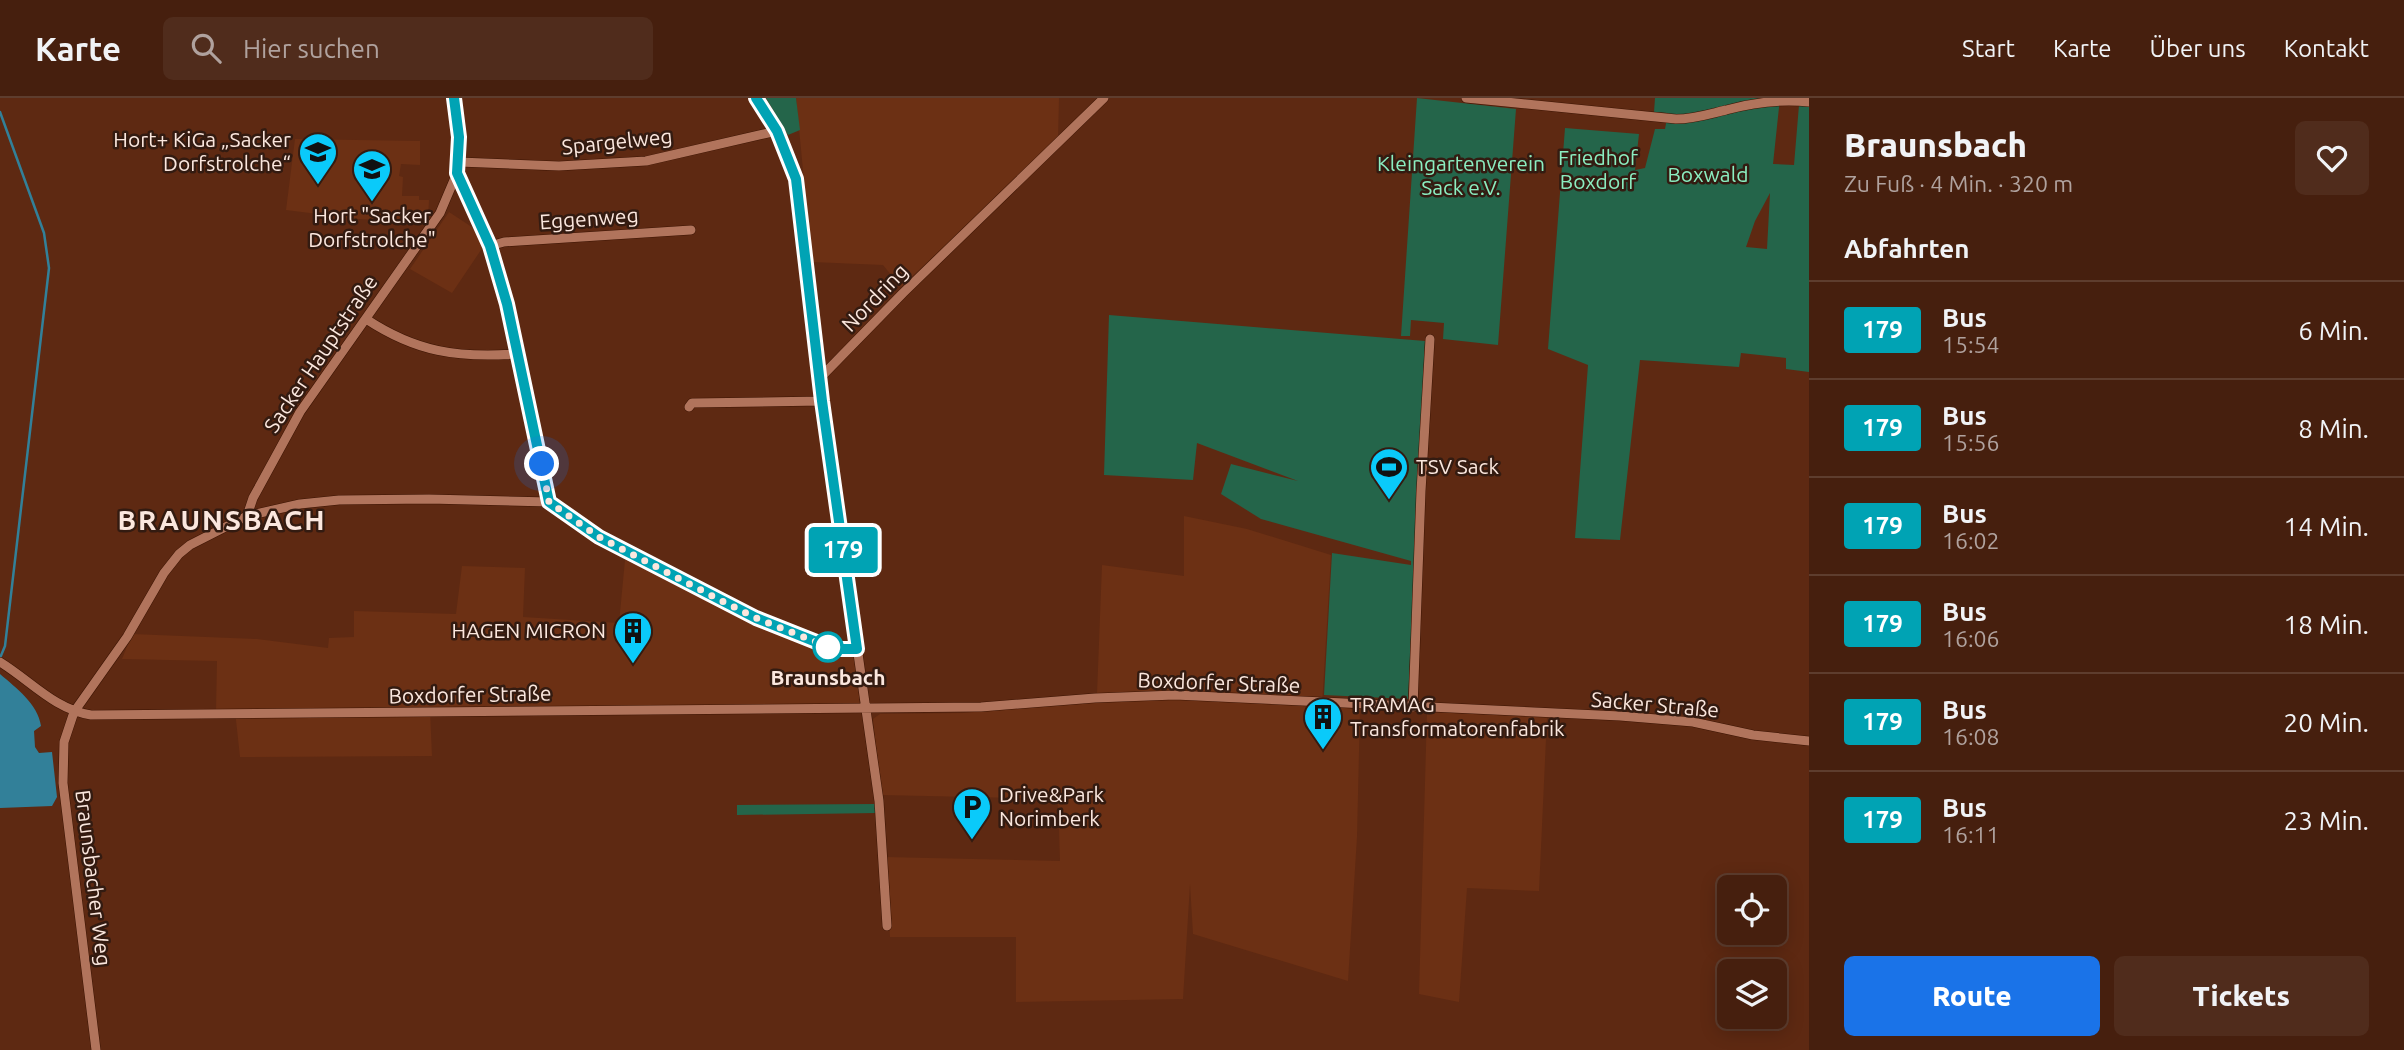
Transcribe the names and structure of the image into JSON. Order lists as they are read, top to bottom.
{
  "streets": {
    "street": [
      "Spargelweg",
      "Eggenweg",
      "Nordring",
      "Sacker Hauptstraße",
      "Boxdorfer Straße",
      "Sacker Straße",
      "Braunsbacher Weg"
    ]
  },
  "crossings": [
    ["Spargelweg", "Sacker Hauptstraße"],
    ["Sacker Hauptstraße", "Braunsbacher Weg"],
    ["Boxdorfer Straße", "Sacker Straße"],
    ["Boxdorfer Straße", "Braunsbacher Weg"]
  ],
  "districts": ["BRAUNSBACH"],
  "parks": ["Friedhof Boxdorf", "Kleingartenverein Sack e.V.", "Boxwald"],
  "places": {
    "school or university": ["Hort+ KiGa „Sacker Dorfstrolche“", "Hort \"Sacker Dorfstrolche\""],
    "sports": ["TSV Sack"],
    "other": ["Braunsbach"],
    "building": ["HAGEN MICRON", "TRAMAG Transformatorenfabrik"],
    "parking": ["Drive&Park Norimberk"]
  },
  "lines": ["bus line 179"],
  "page": {
    "header": "Karte",
    "search": "Hier suchen",
    "nav": [
      "Start",
      "Karte",
      "Über uns",
      "Kontakt"
    ],
    "on_map": "179",
    "heading": [
      ["Braunsbach", "Zu Fuß · 4 Min. · 320 m"],
      "Abfahrten"
    ],
    "list": [
      {
        "mark": "179",
        "name": "Bus",
        "note": "15:54",
        "value": "6 Min."
      },
      {
        "mark": "179",
        "name": "Bus",
        "note": "15:56",
        "value": "8 Min."
      },
      {
        "mark": "179",
        "name": "Bus",
        "note": "16:02",
        "value": "14 Min."
      },
      {
        "mark": "179",
        "name": "Bus",
        "note": "16:06",
        "value": "18 Min."
      },
      {
        "mark": "179",
        "name": "Bus",
        "note": "16:08",
        "value": "20 Min."
      },
      {
        "mark": "179",
        "name": "Bus",
        "note": "16:11",
        "value": "23 Min."
      }
    ],
    "buttons": ["Route", "Tickets"]
  }
}
